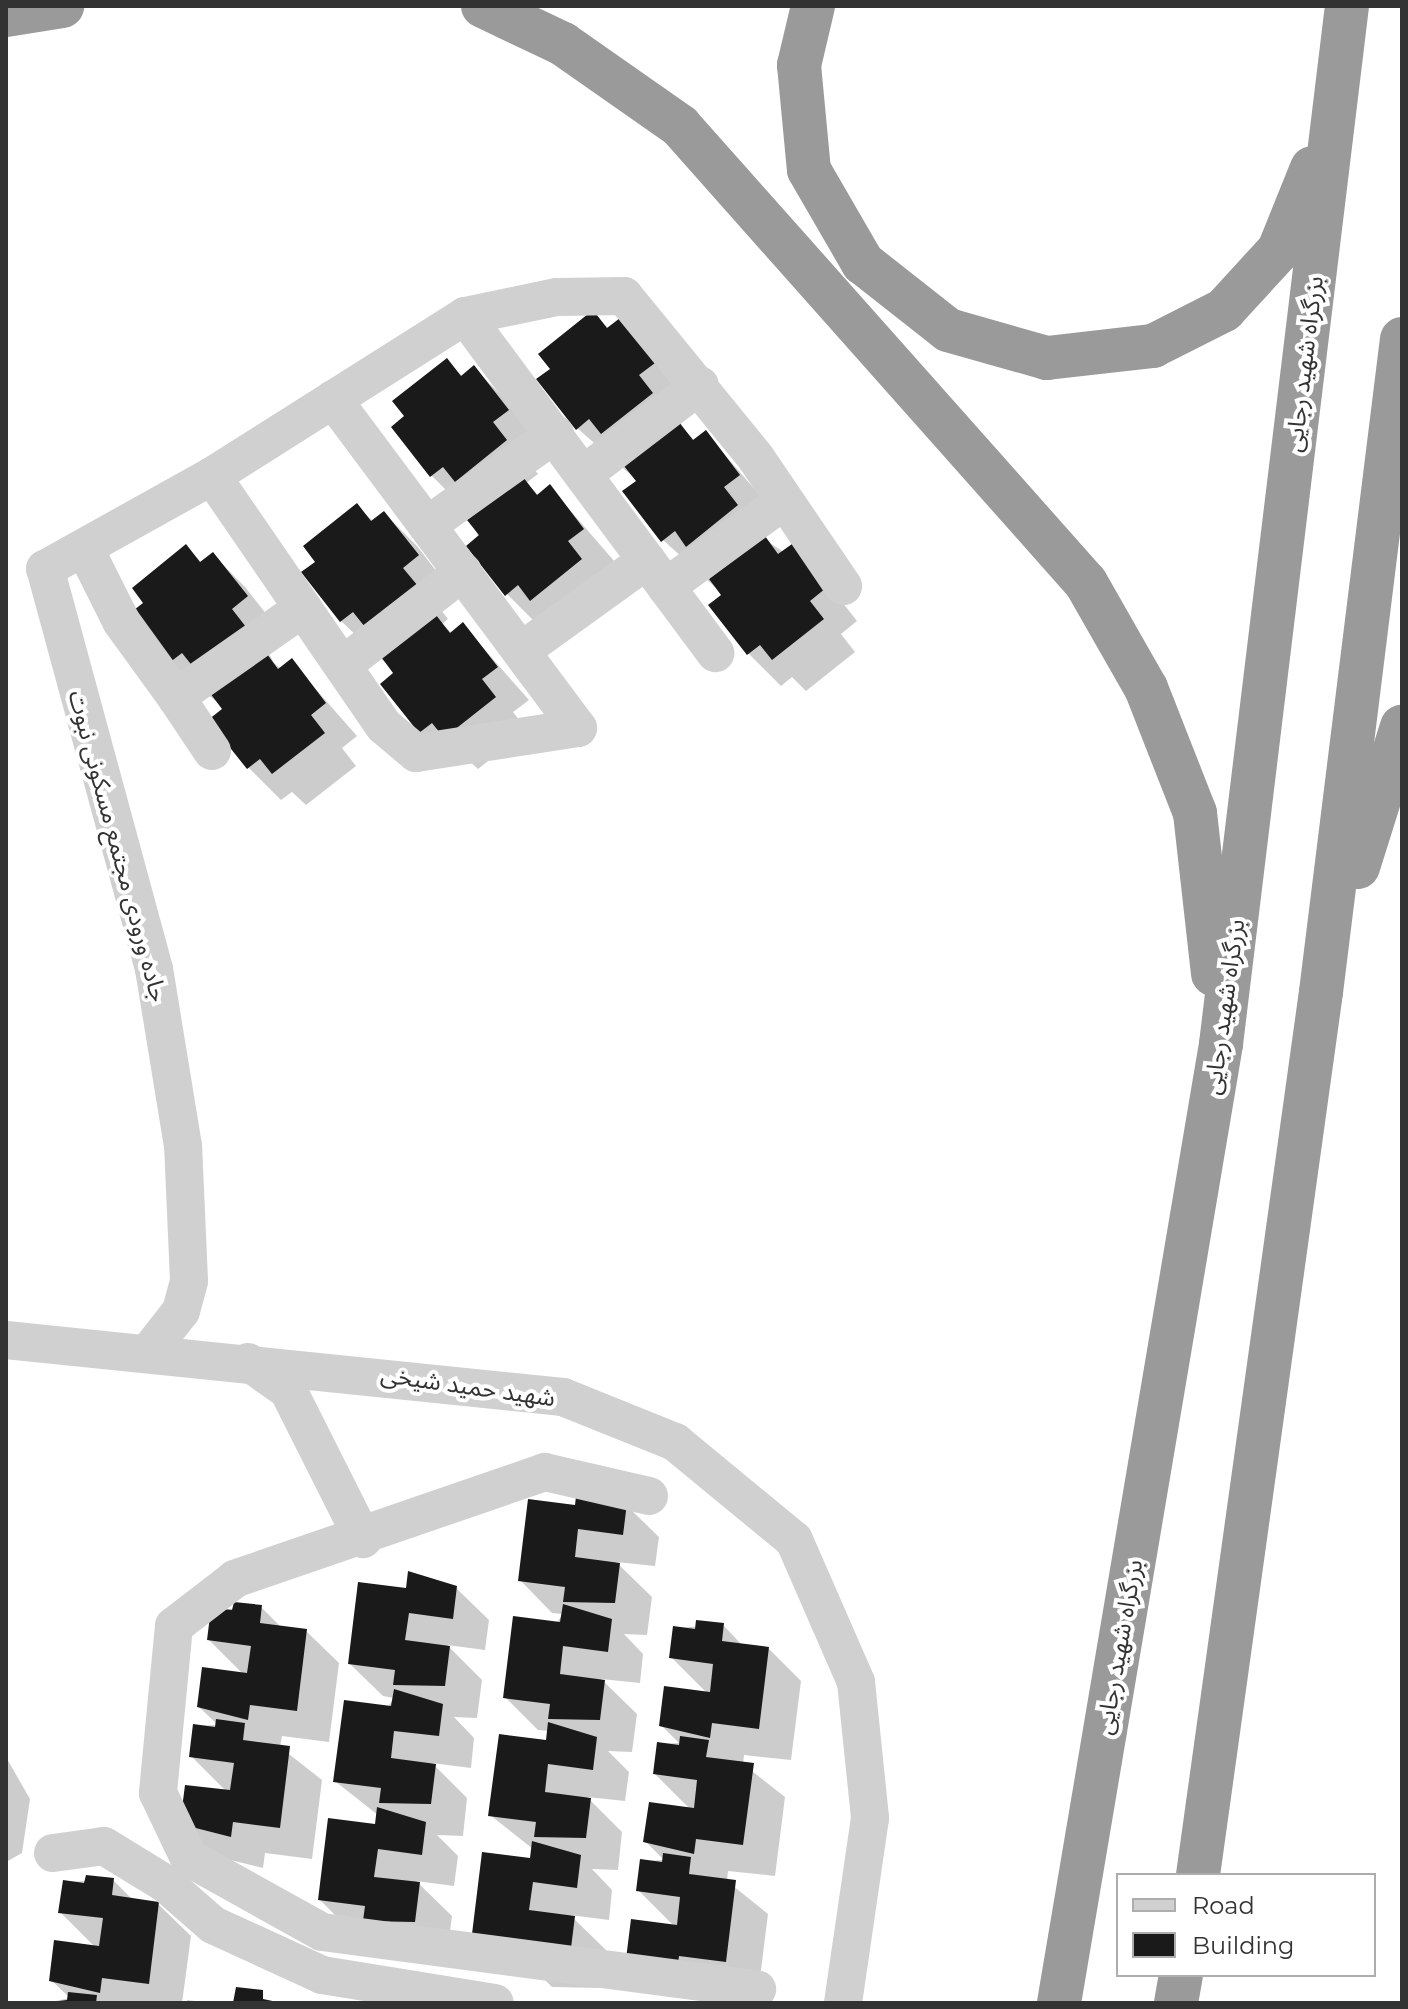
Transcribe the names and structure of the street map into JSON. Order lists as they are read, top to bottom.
{
  "streets": {
    "highway": ["بزرگراه شهید رجایی"],
    "street": ["جاده ورودی مجتمع مسکونی نبوت", "شهید حمید شیخی"]
  },
  "crossings": [
    ["جاده ورودی مجتمع مسکونی نبوت", "شهید حمید شیخی"]
  ],
  "legend": ["Road", "Building"]
}
